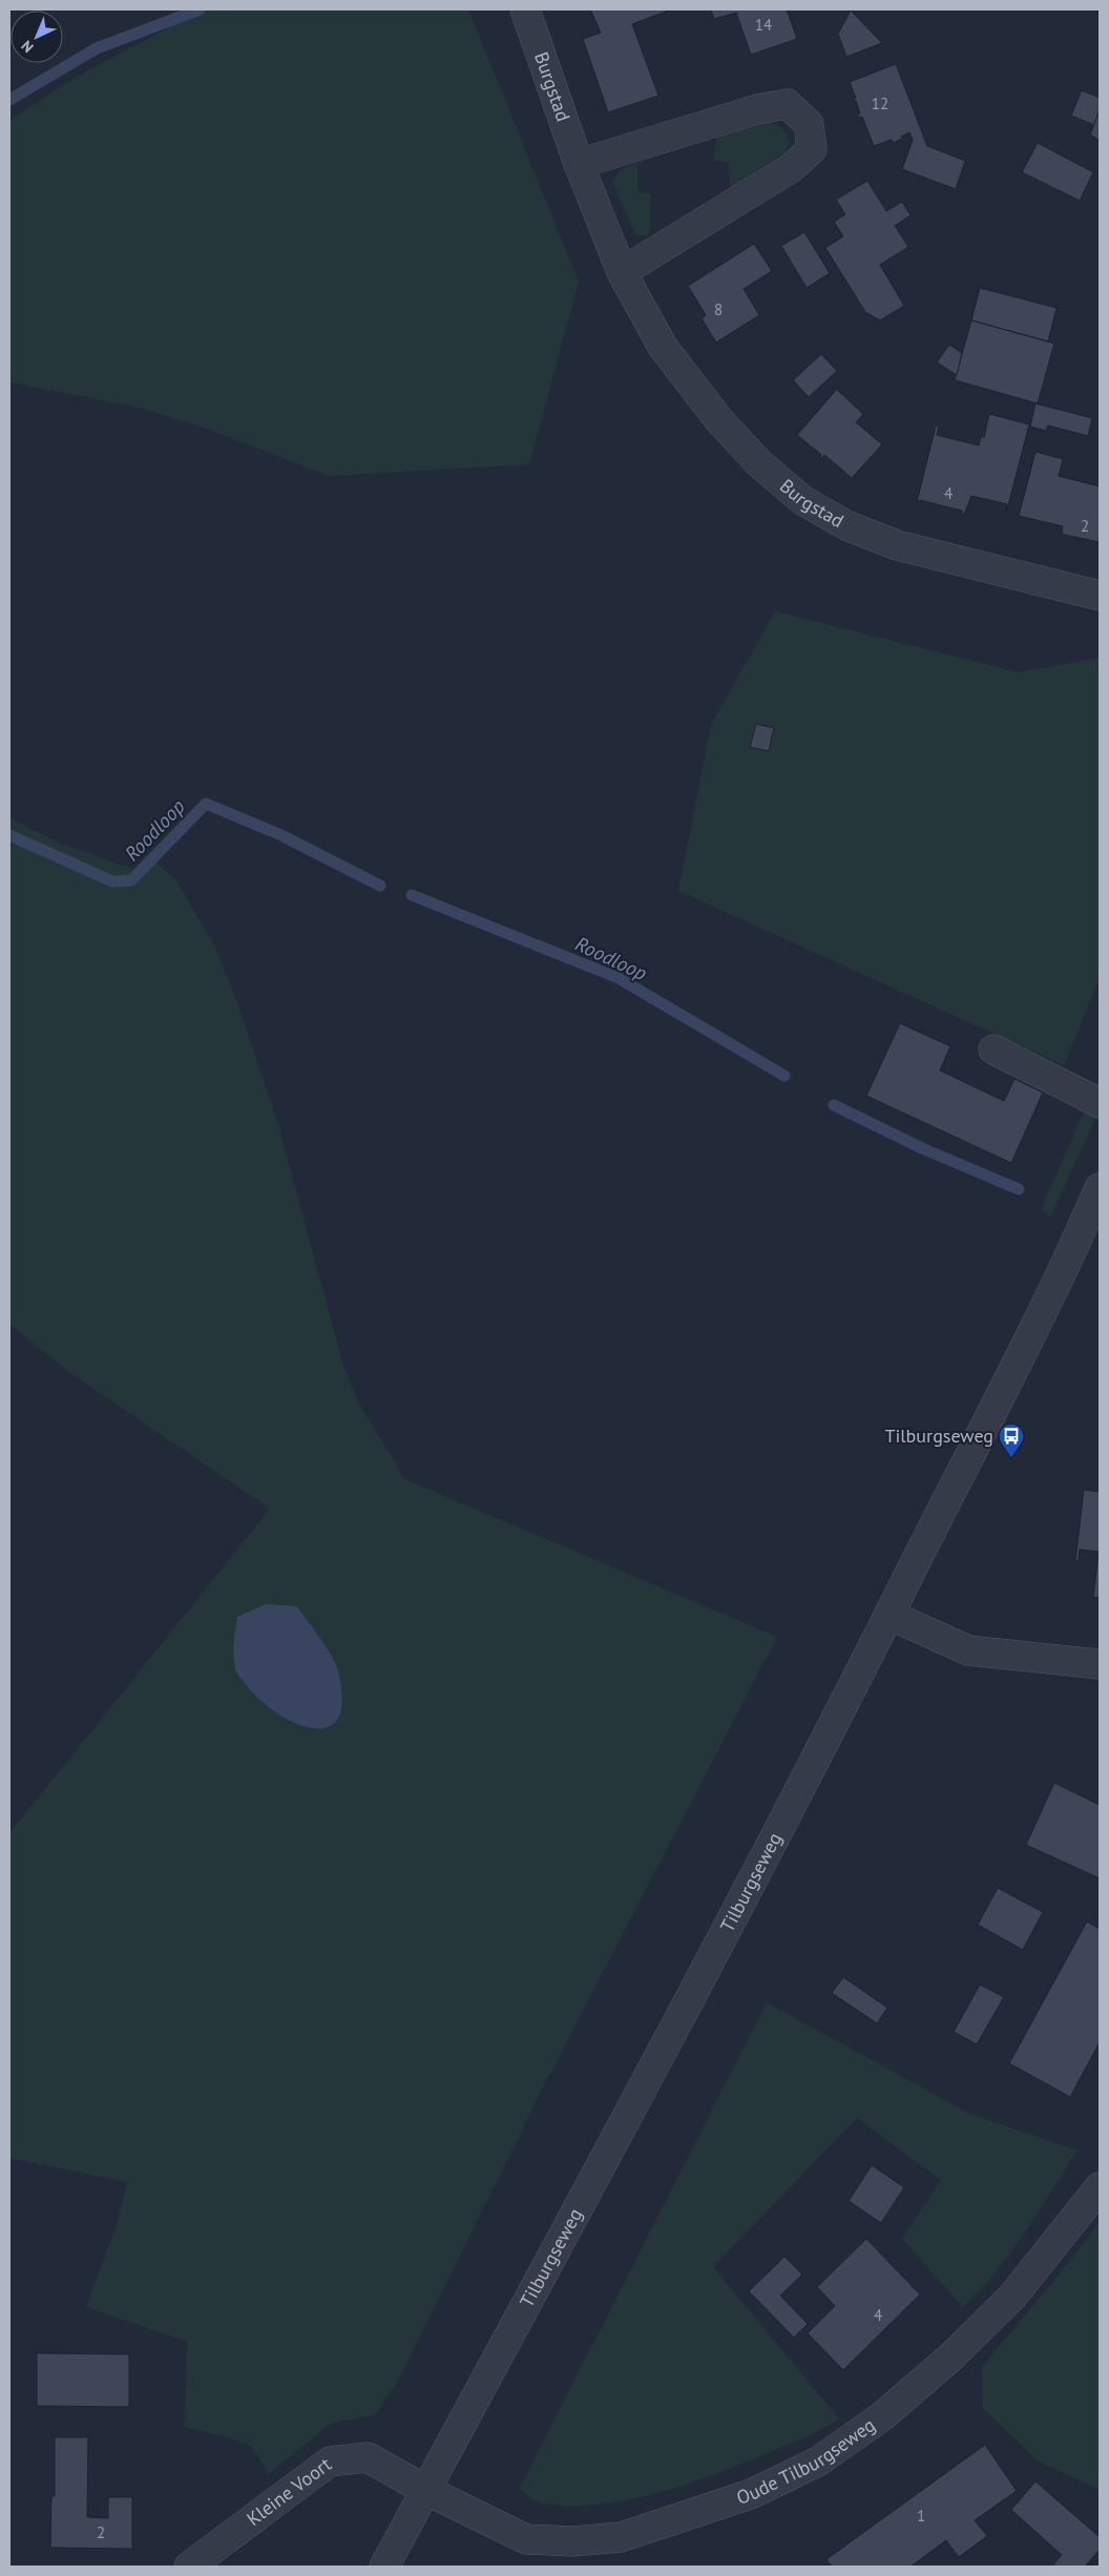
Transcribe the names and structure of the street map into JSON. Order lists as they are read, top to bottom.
{
  "streets": {
    "street": [
      "Burgstad",
      "Tilburgseweg",
      "Oude Tilburgseweg",
      "Kleine Voort"
    ]
  },
  "crossings": [
    ["Tilburgseweg", "Oude Tilburgseweg"],
    ["Tilburgseweg", "Kleine Voort"],
    ["Oude Tilburgseweg", "Kleine Voort"]
  ],
  "water": ["Roodloop"],
  "places": {
    "bus stop": ["Tilburgseweg"]
  },
  "house_numbers": [
    "14",
    "12",
    "8",
    "4",
    "2",
    "4",
    "1",
    "2"
  ],
  "north": "bottom left"
}
